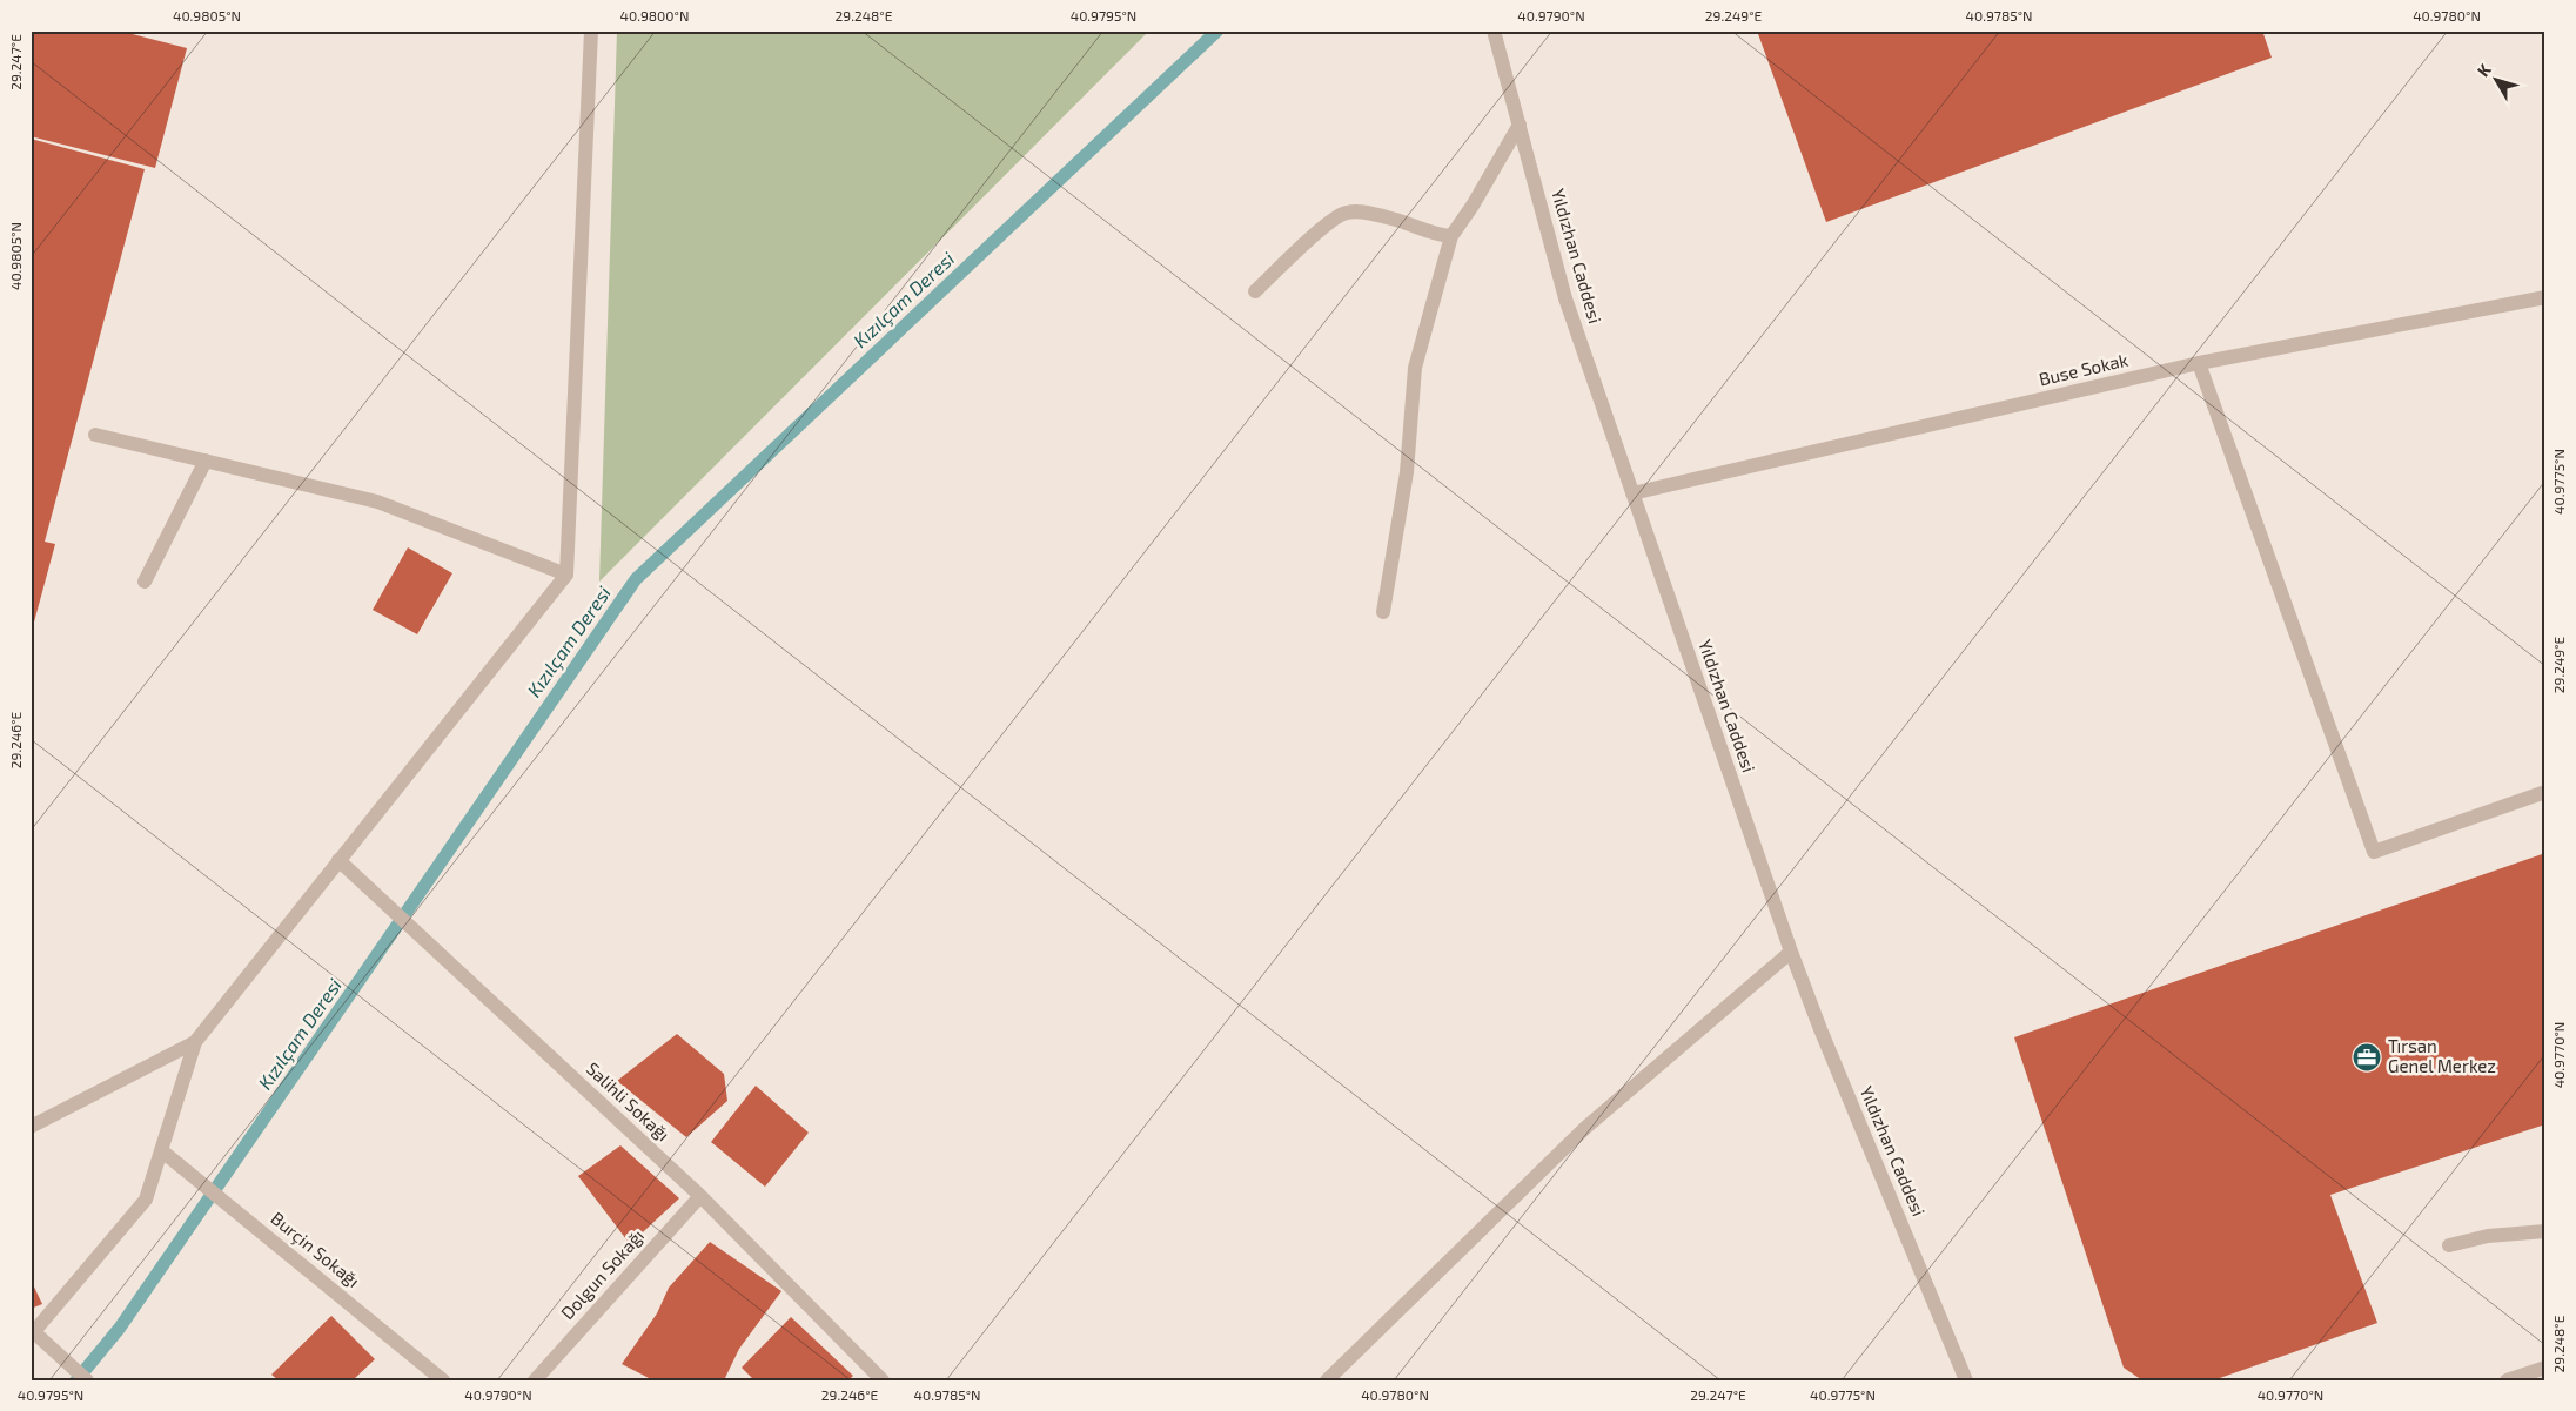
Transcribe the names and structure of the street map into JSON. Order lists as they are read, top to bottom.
{
  "streets": {
    "street": [
      "Yıldızhan Caddesi",
      "Buse Sokak",
      "Salihli Sokağı",
      "Burçin Sokağı",
      "Dolgun Sokağı"
    ]
  },
  "crossings": [
    ["Yıldızhan Caddesi", "Buse Sokak"],
    ["Salihli Sokağı", "Dolgun Sokağı"]
  ],
  "water": ["Kızılçam Deresi"],
  "places": {
    "office": ["Tırsan Genel Merkez"]
  },
  "north": "top left",
  "coordinates": [
    "40.9805°N",
    "40.9800°N",
    "29.248°E",
    "40.9795°N",
    "40.9790°N",
    "29.249°E",
    "40.9785°N",
    "40.9780°N",
    "29.247°E",
    "40.9775°N",
    "29.246°E",
    "40.9770°N"
  ]
}
